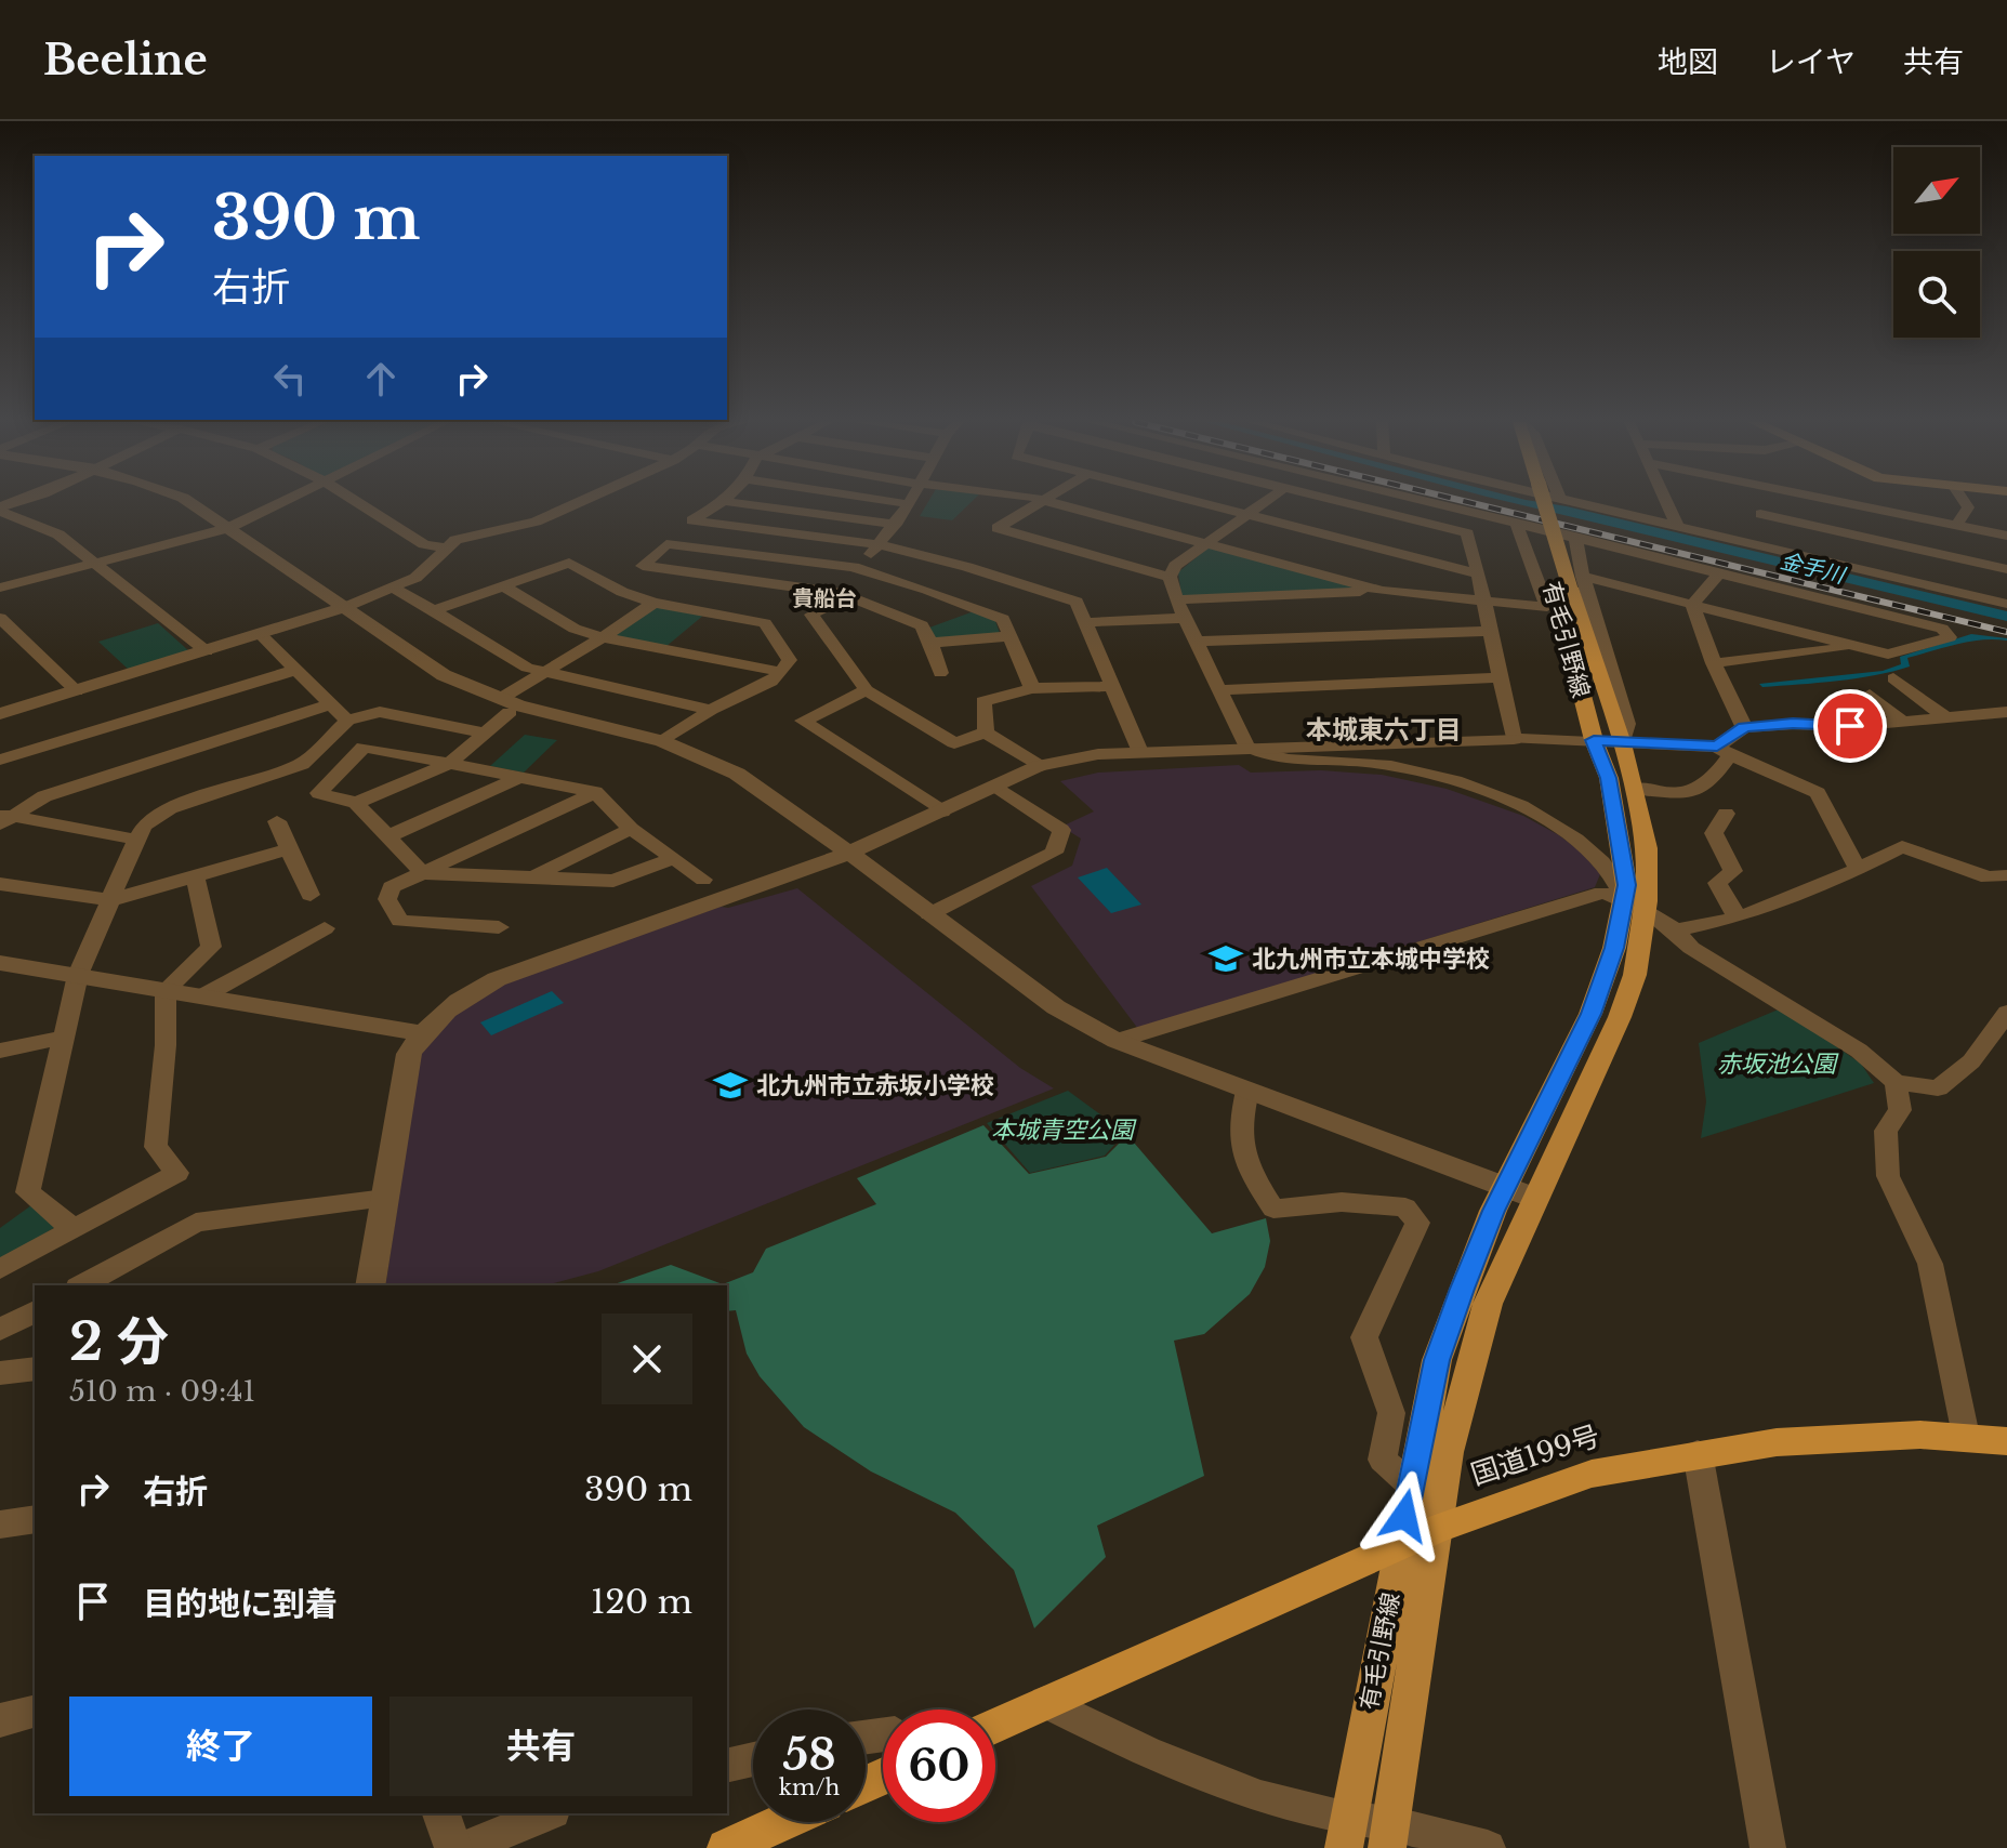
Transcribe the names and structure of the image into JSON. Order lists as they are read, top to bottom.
{
  "streets": {
    "highway": ["国道199号"],
    "main road": ["有毛引野線"]
  },
  "crossings": [
    ["有毛引野線", "国道199号"]
  ],
  "districts": ["貴船台", "本城東六丁目"],
  "water": ["金手川"],
  "parks": ["赤坂池公園", "本城青空公園"],
  "places": {
    "school or university": ["北九州市立本城中学校", "北九州市立赤坂小学校"]
  },
  "north": "top right",
  "page": {
    "header": "Beeline",
    "nav": ["地図", "レイヤ", "共有"],
    "turn": ["390 m", "右折"],
    "heading": ["2 分", "510 m · 09:41"],
    "list": [
      {
        "name": "右折",
        "value": "390 m"
      },
      {
        "name": "目的地に到着",
        "value": "120 m"
      }
    ],
    "buttons": ["終了", "共有"],
    "speed": "58 km/h",
    "limit": "60"
  }
}
